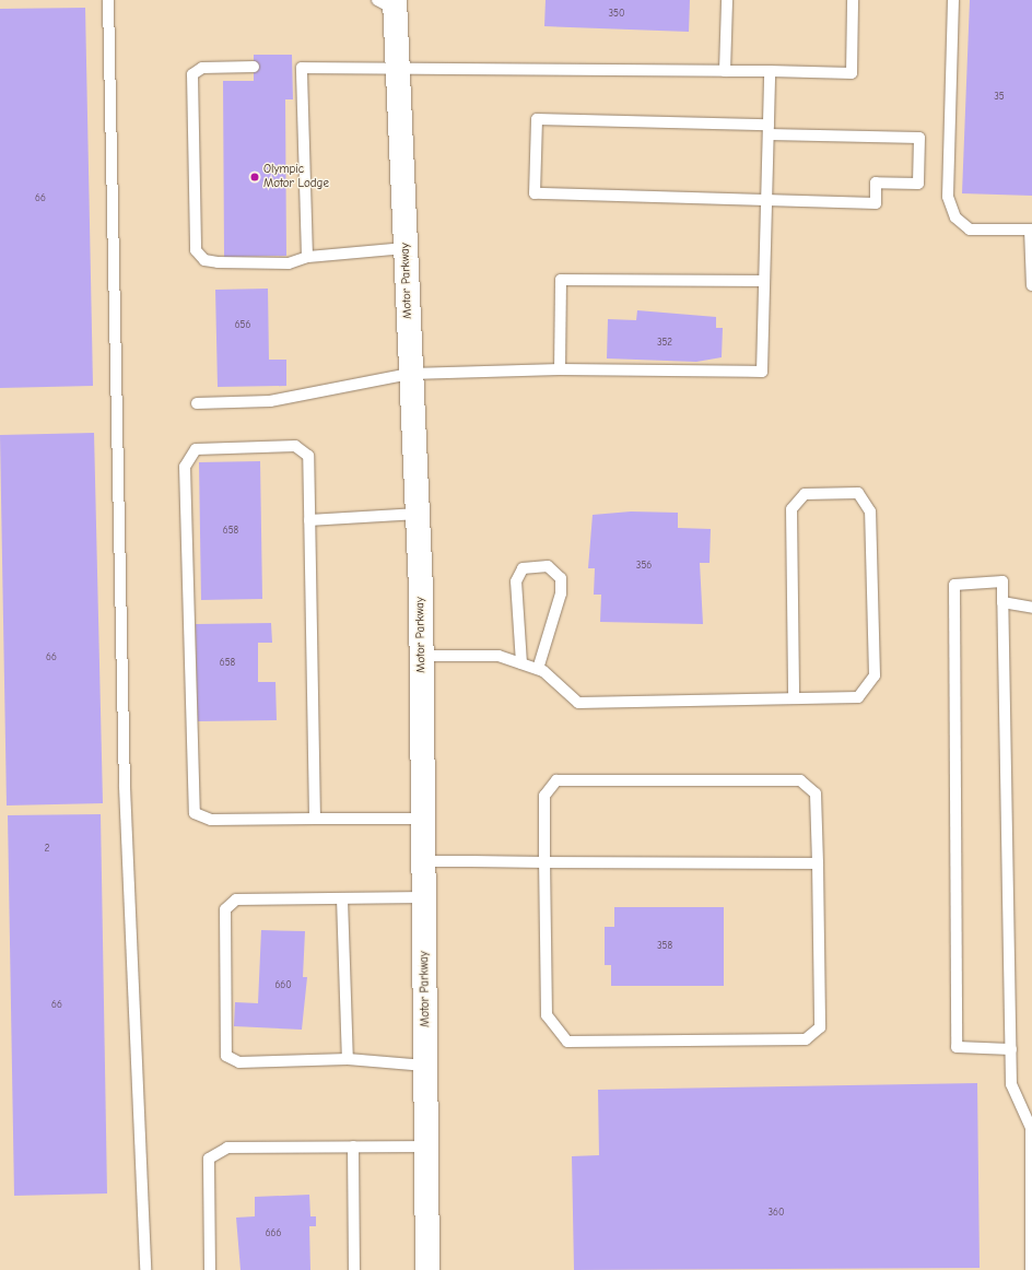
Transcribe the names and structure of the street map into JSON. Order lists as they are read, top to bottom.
{
  "streets": {
    "main road": ["Motor Parkway"]
  },
  "places": ["Olympic Motor Lodge"],
  "house_numbers": [
    "350",
    "35",
    "66",
    "656",
    "352",
    "658",
    "356",
    "66",
    "658",
    "2",
    "358",
    "660",
    "66",
    "360",
    "666"
  ]
}
